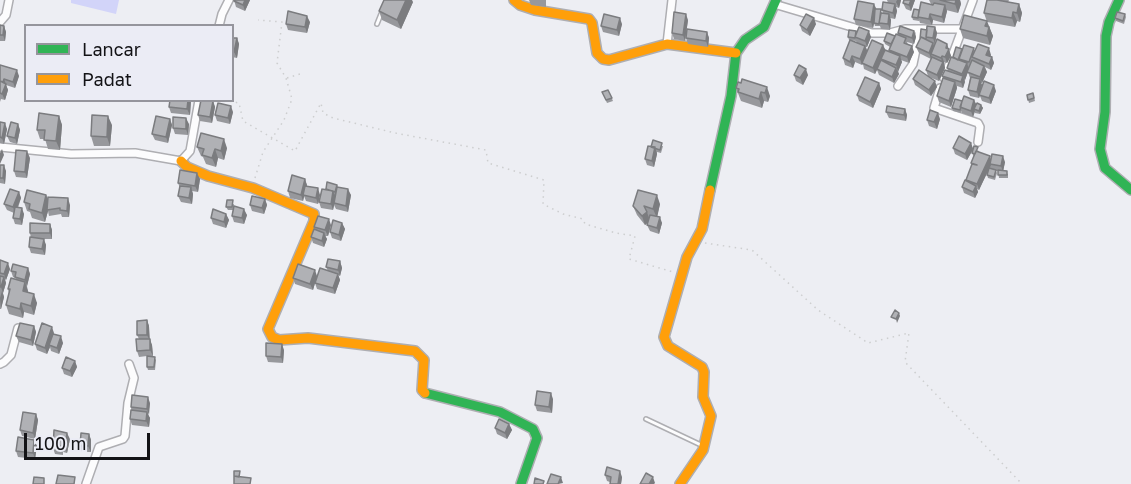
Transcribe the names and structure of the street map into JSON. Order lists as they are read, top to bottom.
{
  "legend": ["Lancar", "Padat"],
  "scale_bar": "100 m"
}
